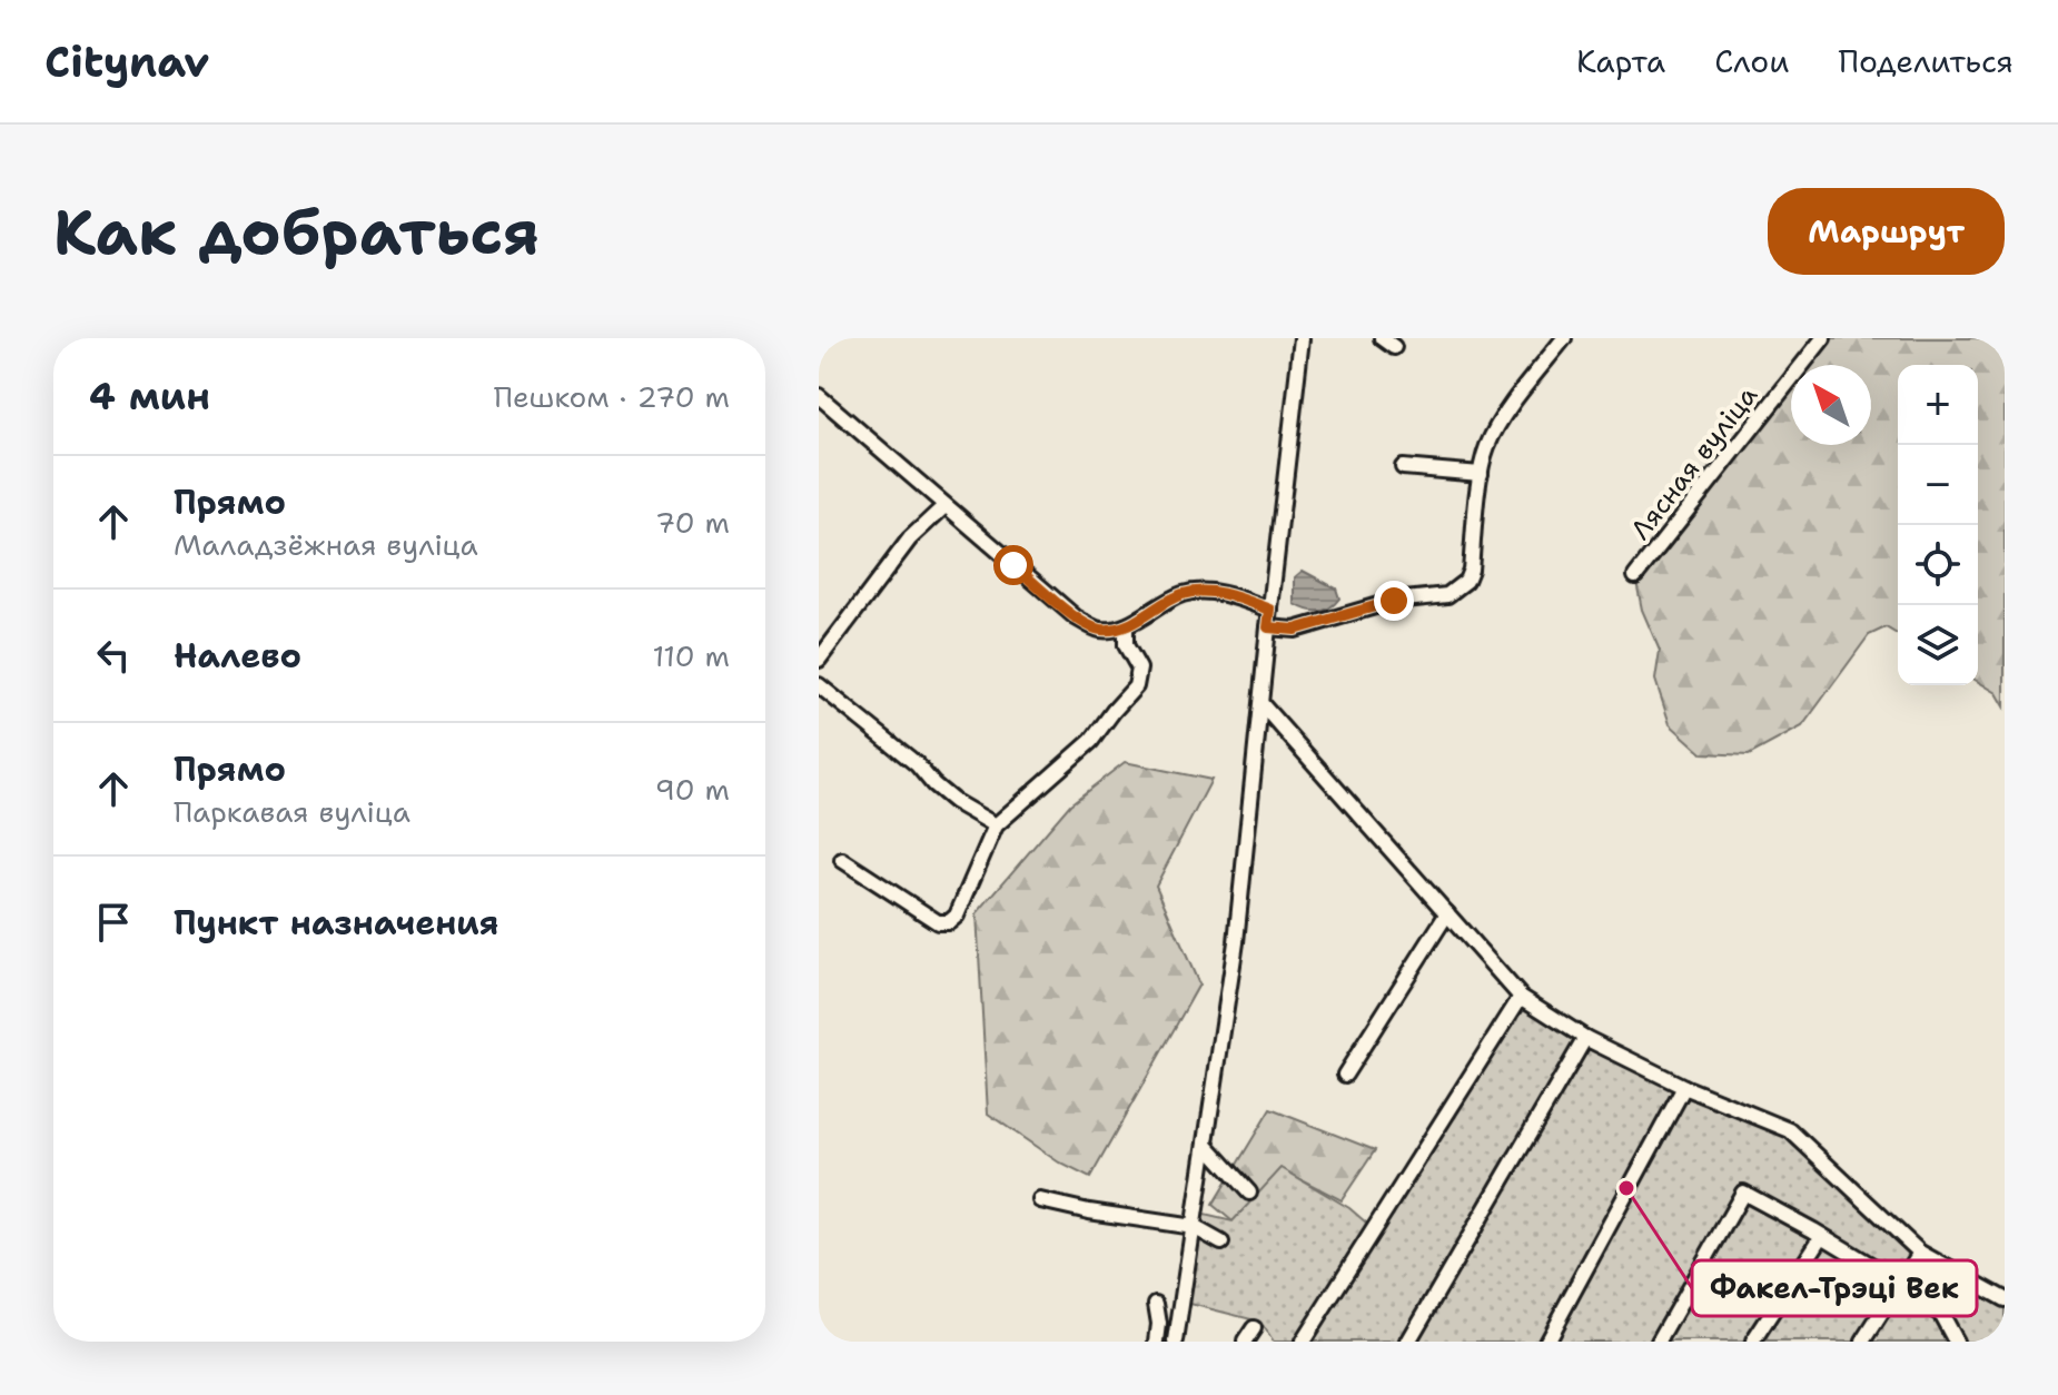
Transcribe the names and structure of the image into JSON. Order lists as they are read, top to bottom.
{
  "streets": {
    "street": ["Лясная вуліца"]
  },
  "places": ["Факел-Трэці Век"],
  "north": "top left",
  "page": {
    "header": "Citynav",
    "nav": ["Карта", "Слои", "Поделиться"],
    "buttons": "Маршрут",
    "title": "Как добраться",
    "heading": ["4 мин", "Пешком · 270 m"],
    "map_buttons": ["+", "−"],
    "list": [
      ["Прямо", "Маладзёжная вуліца", "70 m"],
      ["Налево", "110 m"],
      ["Прямо", "Паркавая вуліца", "90 m"],
      "Пункт назначения"
    ]
  }
}
